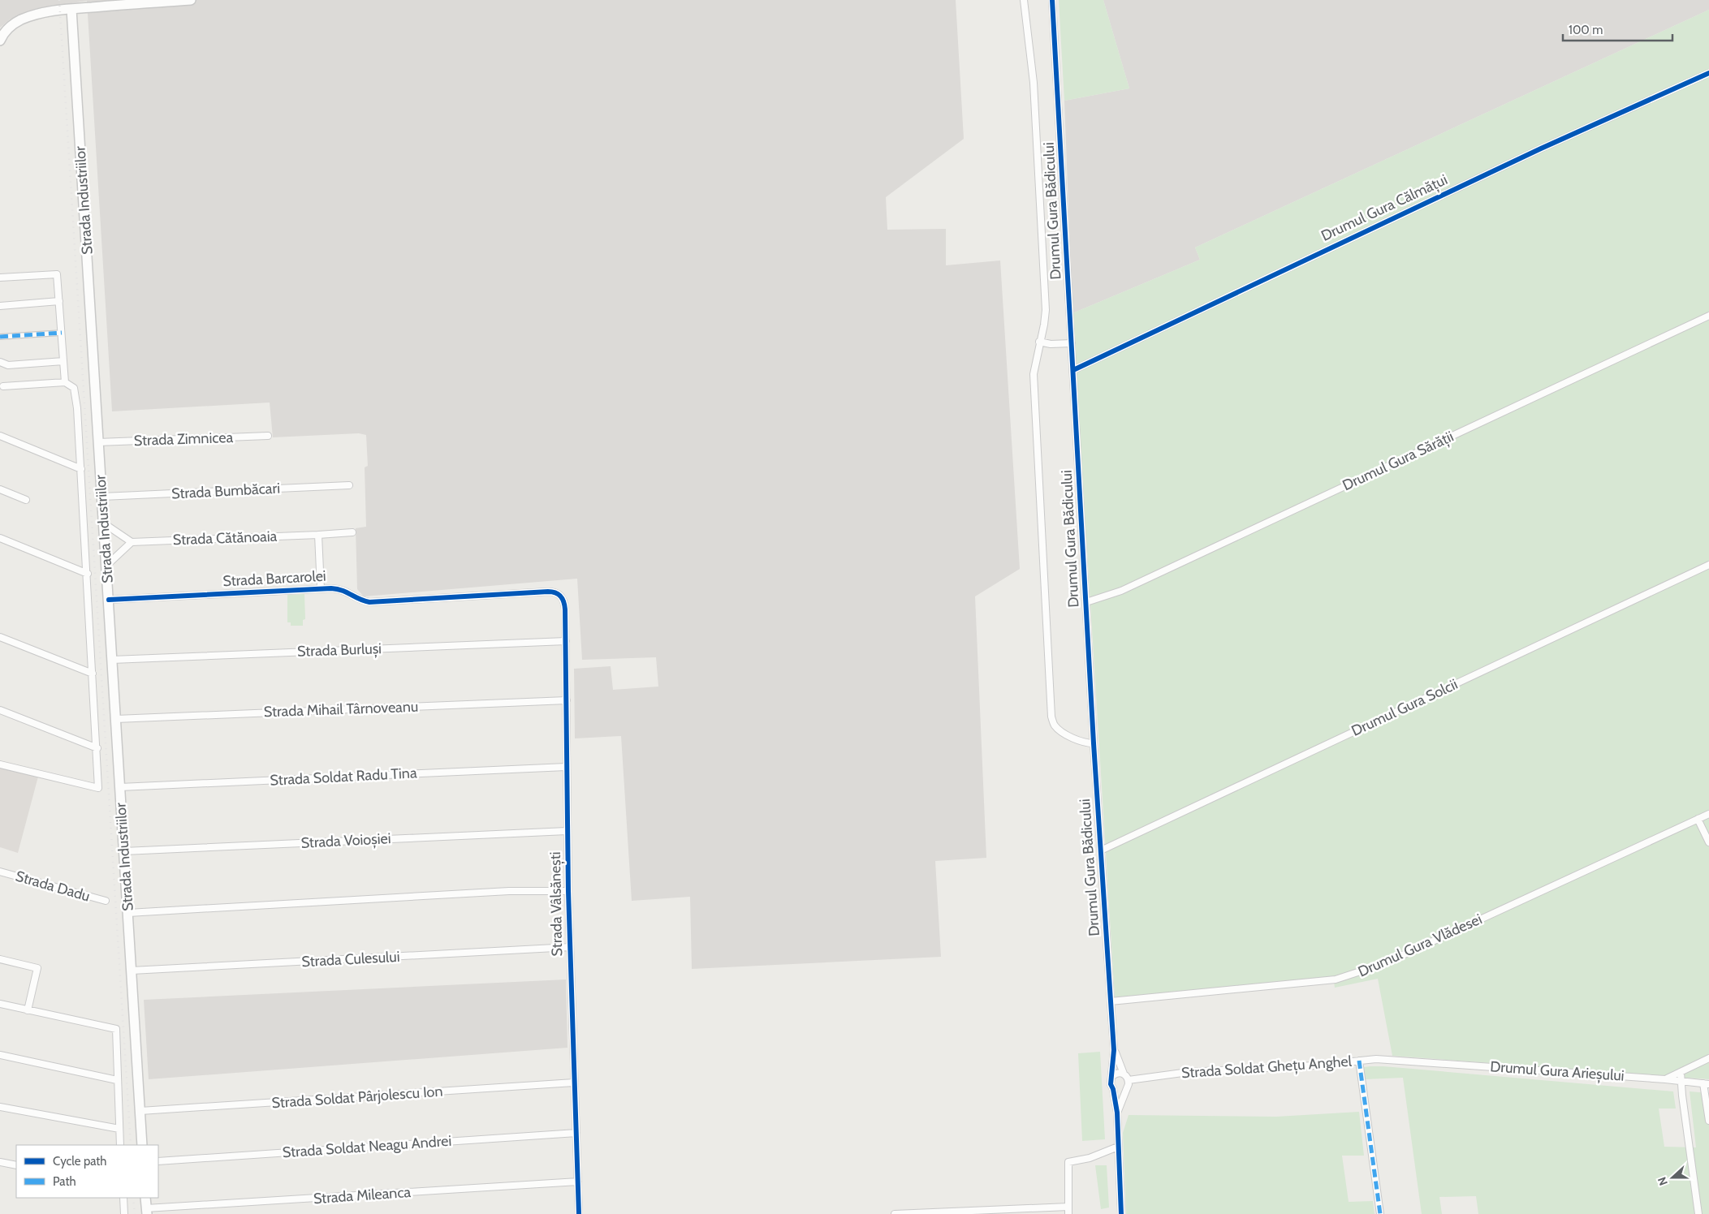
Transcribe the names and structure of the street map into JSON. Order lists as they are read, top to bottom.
{
  "streets": {
    "main road": ["Strada Industriilor"],
    "street": [
      "Drumul Gura Călmățui",
      "Drumul Gura Bădicului",
      "Strada Zimnicea",
      "Drumul Gura Sărății",
      "Strada Bumbăcari",
      "Strada Cătănoaia",
      "Strada Barcarolei",
      "Strada Burluși",
      "Drumul Gura Solcii",
      "Strada Mihail Târnoveanu",
      "Strada Soldat Radu Tina",
      "Strada Voioșiei",
      "Strada Dadu",
      "Strada Vâlsănești",
      "Drumul Gura Vlădesei",
      "Strada Culesului",
      "Strada Soldat Ghețu Anghel",
      "Drumul Gura Arieșului",
      "Strada Soldat Pârjolescu Ion",
      "Strada Soldat Neagu Andrei",
      "Strada Mileanca"
    ]
  },
  "crossings": [
    ["Strada Industriilor", "Strada Zimnicea"],
    ["Strada Industriilor", "Strada Bumbăcari"],
    ["Strada Industriilor", "Strada Barcarolei"],
    ["Strada Industriilor", "Strada Burluși"],
    ["Strada Industriilor", "Strada Mihail Târnoveanu"],
    ["Strada Industriilor", "Strada Soldat Radu Tina"],
    ["Strada Industriilor", "Strada Voioșiei"],
    ["Strada Industriilor", "Strada Culesului"],
    ["Strada Industriilor", "Strada Soldat Pârjolescu Ion"],
    ["Drumul Gura Călmățui", "Drumul Gura Bădicului"],
    ["Drumul Gura Bădicului", "Drumul Gura Sărății"],
    ["Drumul Gura Bădicului", "Drumul Gura Solcii"],
    ["Drumul Gura Bădicului", "Drumul Gura Vlădesei"],
    ["Drumul Gura Bădicului", "Strada Soldat Ghețu Anghel"],
    ["Strada Barcarolei", "Strada Vâlsănești"],
    ["Strada Burluși", "Strada Vâlsănești"],
    ["Strada Mihail Târnoveanu", "Strada Vâlsănești"],
    ["Strada Soldat Radu Tina", "Strada Vâlsănești"],
    ["Strada Voioșiei", "Strada Vâlsănești"],
    ["Strada Vâlsănești", "Strada Culesului"],
    ["Strada Vâlsănești", "Strada Soldat Pârjolescu Ion"],
    ["Strada Vâlsănești", "Strada Soldat Neagu Andrei"],
    ["Strada Vâlsănești", "Strada Mileanca"],
    ["Strada Soldat Ghețu Anghel", "Drumul Gura Arieșului"]
  ],
  "legend": ["Cycle path", "Path"],
  "scale_bar": "100 m",
  "north": "left"
}
